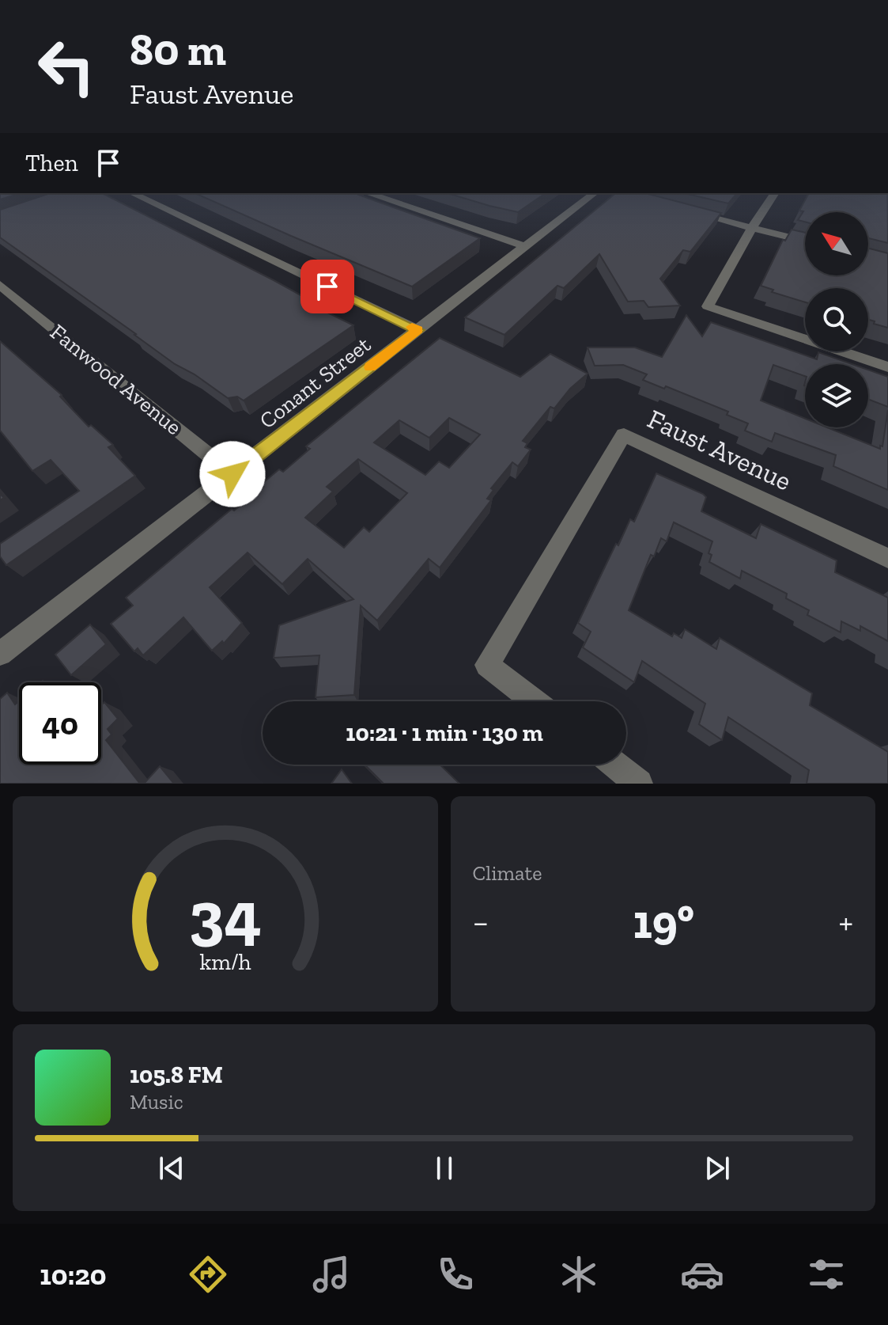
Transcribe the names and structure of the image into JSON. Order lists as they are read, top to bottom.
{
  "streets": {
    "street": ["Fanwood Avenue", "Conant Street", "Faust Avenue"]
  },
  "crossings": [
    ["Fanwood Avenue", "Conant Street"]
  ],
  "north": "top left",
  "page": {
    "turn": ["80 m", "Faust Avenue"],
    "then": "Then",
    "limit": "40",
    "trip": "10:21 · 1 min · 130 m",
    "tile": "Climate",
    "heat": ["−", "19°", "+"],
    "song": ["105.8 FM", "Music"],
    "tabs": "10:20",
    "gauge": ["34", "km/h"]
  }
}
